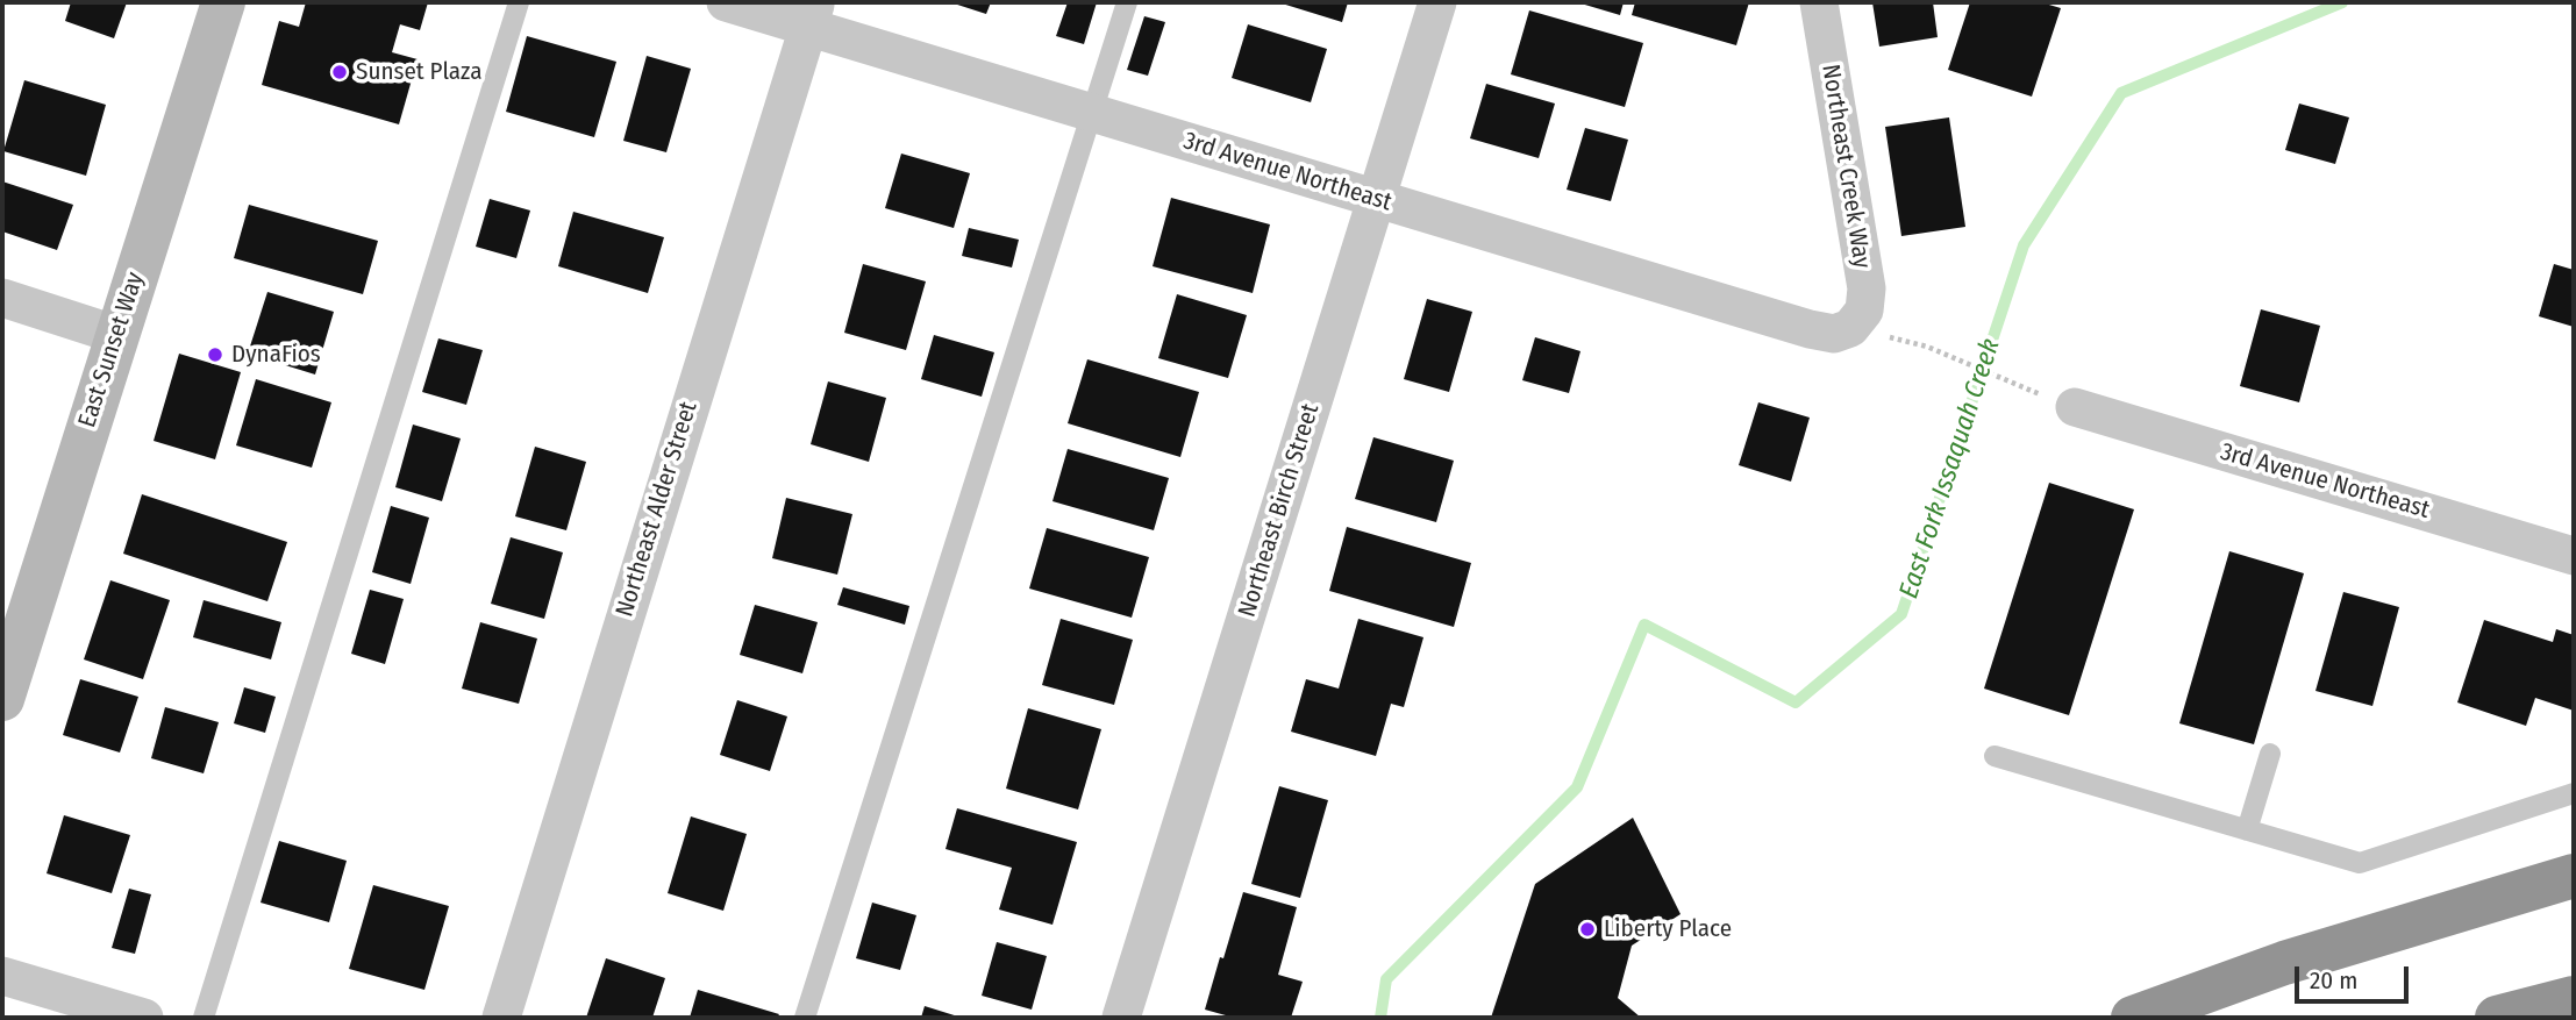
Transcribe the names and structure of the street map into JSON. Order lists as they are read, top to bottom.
{
  "streets": {
    "main road": ["East Sunset Way"],
    "street": [
      "Northeast Creek Way",
      "3rd Avenue Northeast",
      "Northeast Alder Street",
      "Northeast Birch Street"
    ]
  },
  "crossings": [
    ["Northeast Creek Way", "3rd Avenue Northeast"],
    ["3rd Avenue Northeast", "Northeast Alder Street"],
    ["3rd Avenue Northeast", "Northeast Birch Street"]
  ],
  "water": ["East Fork Issaquah Creek"],
  "places": ["Sunset Plaza", "DynaFios", "Liberty Place"],
  "scale_bar": "20 m"
}
